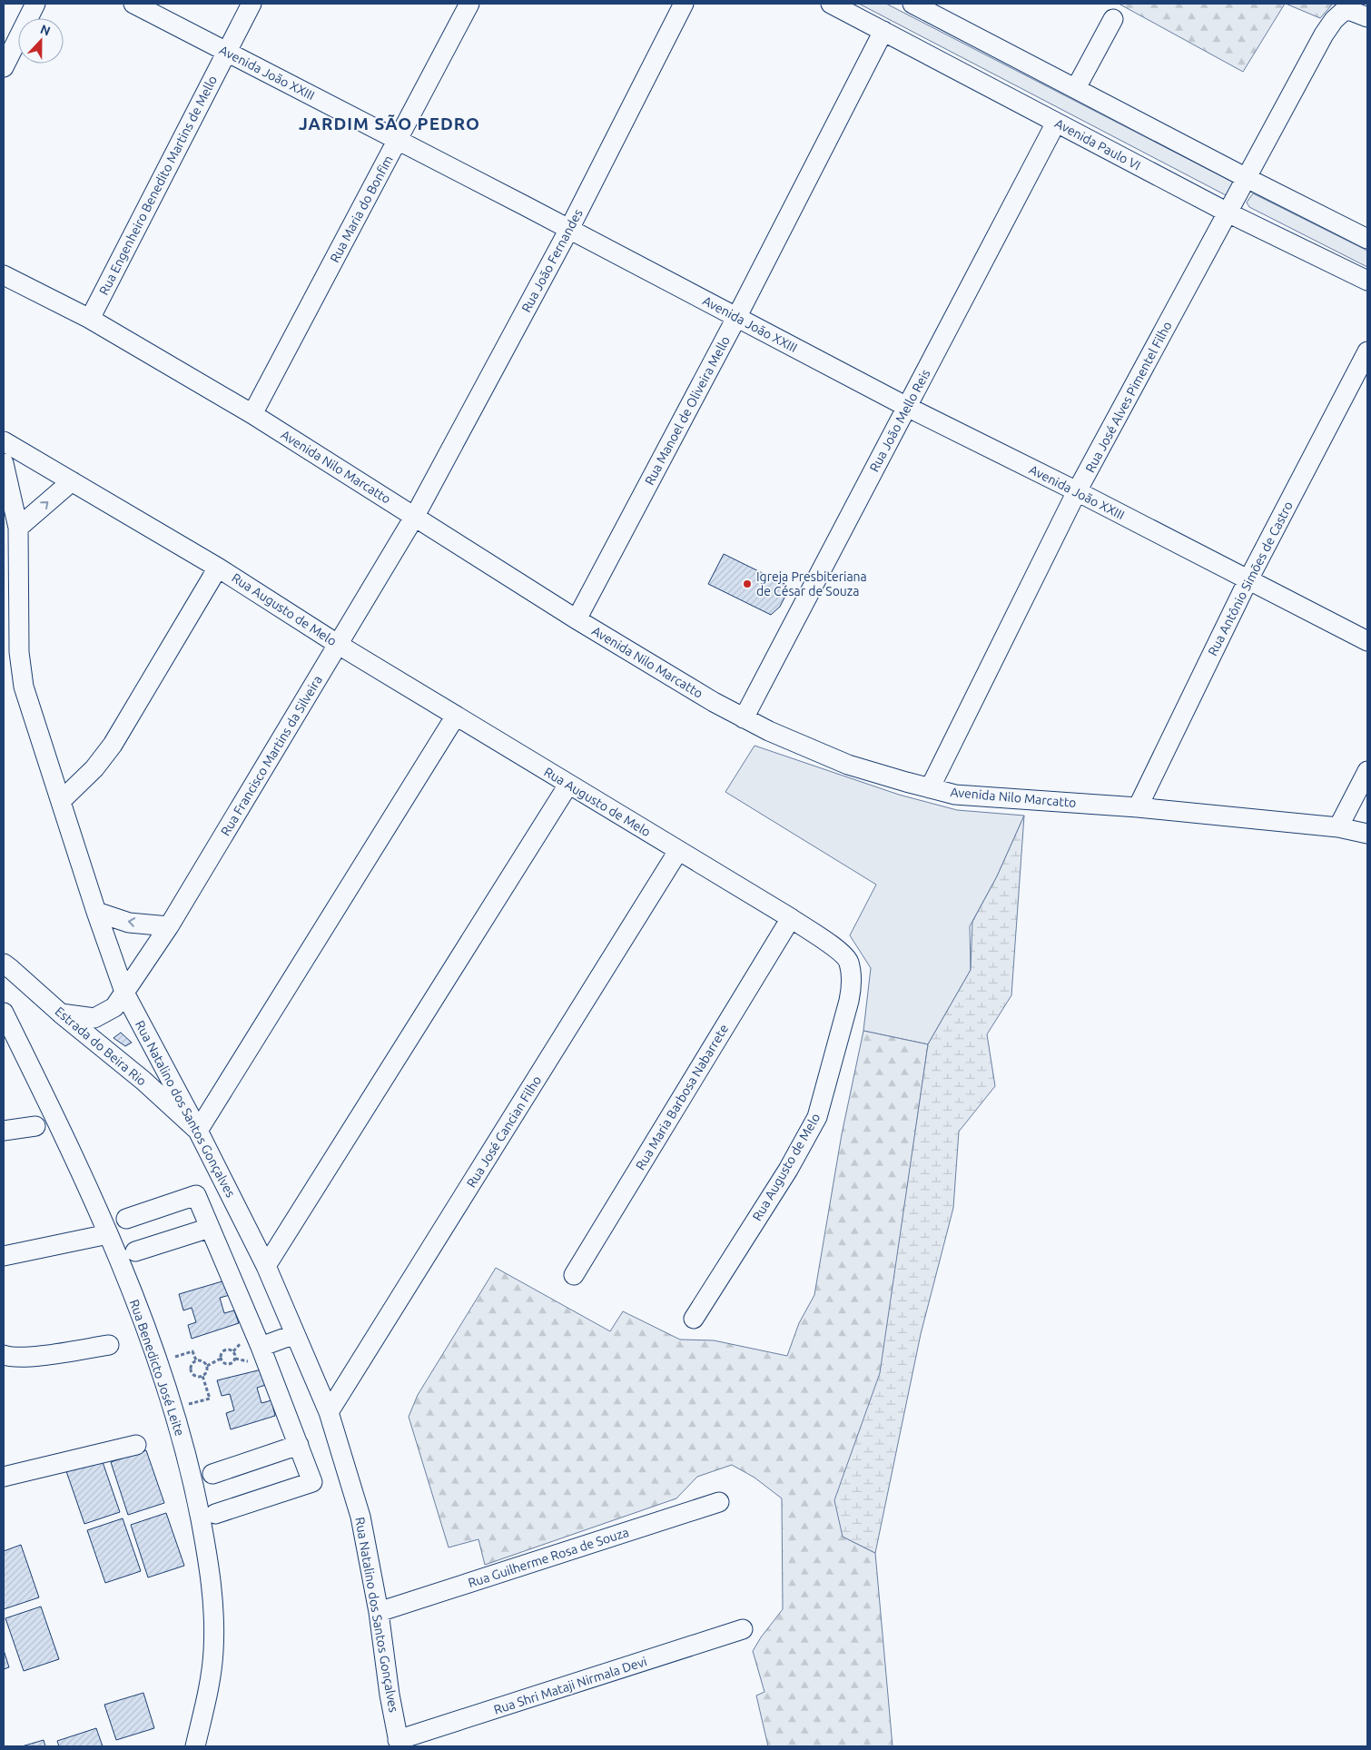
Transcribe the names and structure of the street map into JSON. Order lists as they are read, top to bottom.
{
  "streets": {
    "street": [
      "Avenida João XXIII",
      "Avenida Paulo VI",
      "Rua Engenheiro Benedito Martins de Mello",
      "Rua Maria do Bonfim",
      "Rua João Fernandes",
      "Rua José Alves Pimentel Filho",
      "Rua Manoel de Oliveira Mello",
      "Rua João Mello Reis",
      "Avenida Nilo Marcatto",
      "Rua Antônio Simões de Castro",
      "Rua Augusto de Melo",
      "Rua Francisco Martins da Silveira",
      "Estrada do Beira Rio",
      "Rua Maria Barbosa Nabarrete",
      "Rua Natalino dos Santos Gonçalves",
      "Rua José Cancian Filho",
      "Rua Benedicto José Leite",
      "Rua Guilherme Rosa de Souza",
      "Rua Shri Mataji Nirmala Devi"
    ]
  },
  "crossings": [
    ["Avenida João XXIII", "Rua Engenheiro Benedito Martins de Mello"],
    ["Avenida João XXIII", "Rua Maria do Bonfim"],
    ["Avenida João XXIII", "Rua João Fernandes"],
    ["Avenida João XXIII", "Rua José Alves Pimentel Filho"],
    ["Avenida João XXIII", "Rua Manoel de Oliveira Mello"],
    ["Avenida João XXIII", "Rua João Mello Reis"],
    ["Avenida João XXIII", "Rua Antônio Simões de Castro"],
    ["Avenida Paulo VI", "Rua José Alves Pimentel Filho"],
    ["Avenida Paulo VI", "Rua Manoel de Oliveira Mello"],
    ["Avenida Paulo VI", "Rua João Mello Reis"],
    ["Rua Engenheiro Benedito Martins de Mello", "Avenida Nilo Marcatto"],
    ["Rua Maria do Bonfim", "Avenida Nilo Marcatto"],
    ["Rua João Fernandes", "Avenida Nilo Marcatto"],
    ["Rua João Fernandes", "Rua Francisco Martins da Silveira"],
    ["Rua José Alves Pimentel Filho", "Avenida Nilo Marcatto"],
    ["Rua Manoel de Oliveira Mello", "Avenida Nilo Marcatto"],
    ["Rua João Mello Reis", "Avenida Nilo Marcatto"],
    ["Avenida Nilo Marcatto", "Rua Antônio Simões de Castro"],
    ["Avenida Nilo Marcatto", "Rua Francisco Martins da Silveira"],
    ["Rua Augusto de Melo", "Rua Francisco Martins da Silveira"],
    ["Rua Augusto de Melo", "Rua Maria Barbosa Nabarrete"],
    ["Rua Augusto de Melo", "Rua José Cancian Filho"],
    ["Rua Francisco Martins da Silveira", "Rua Natalino dos Santos Gonçalves"],
    ["Estrada do Beira Rio", "Rua Natalino dos Santos Gonçalves"],
    ["Rua Natalino dos Santos Gonçalves", "Rua José Cancian Filho"],
    ["Rua Natalino dos Santos Gonçalves", "Rua Guilherme Rosa de Souza"],
    ["Rua Natalino dos Santos Gonçalves", "Rua Shri Mataji Nirmala Devi"]
  ],
  "districts": ["JARDIM SÃO PEDRO"],
  "places": ["Igreja Presbiteriana de César de Souza"],
  "north": "top"
}
